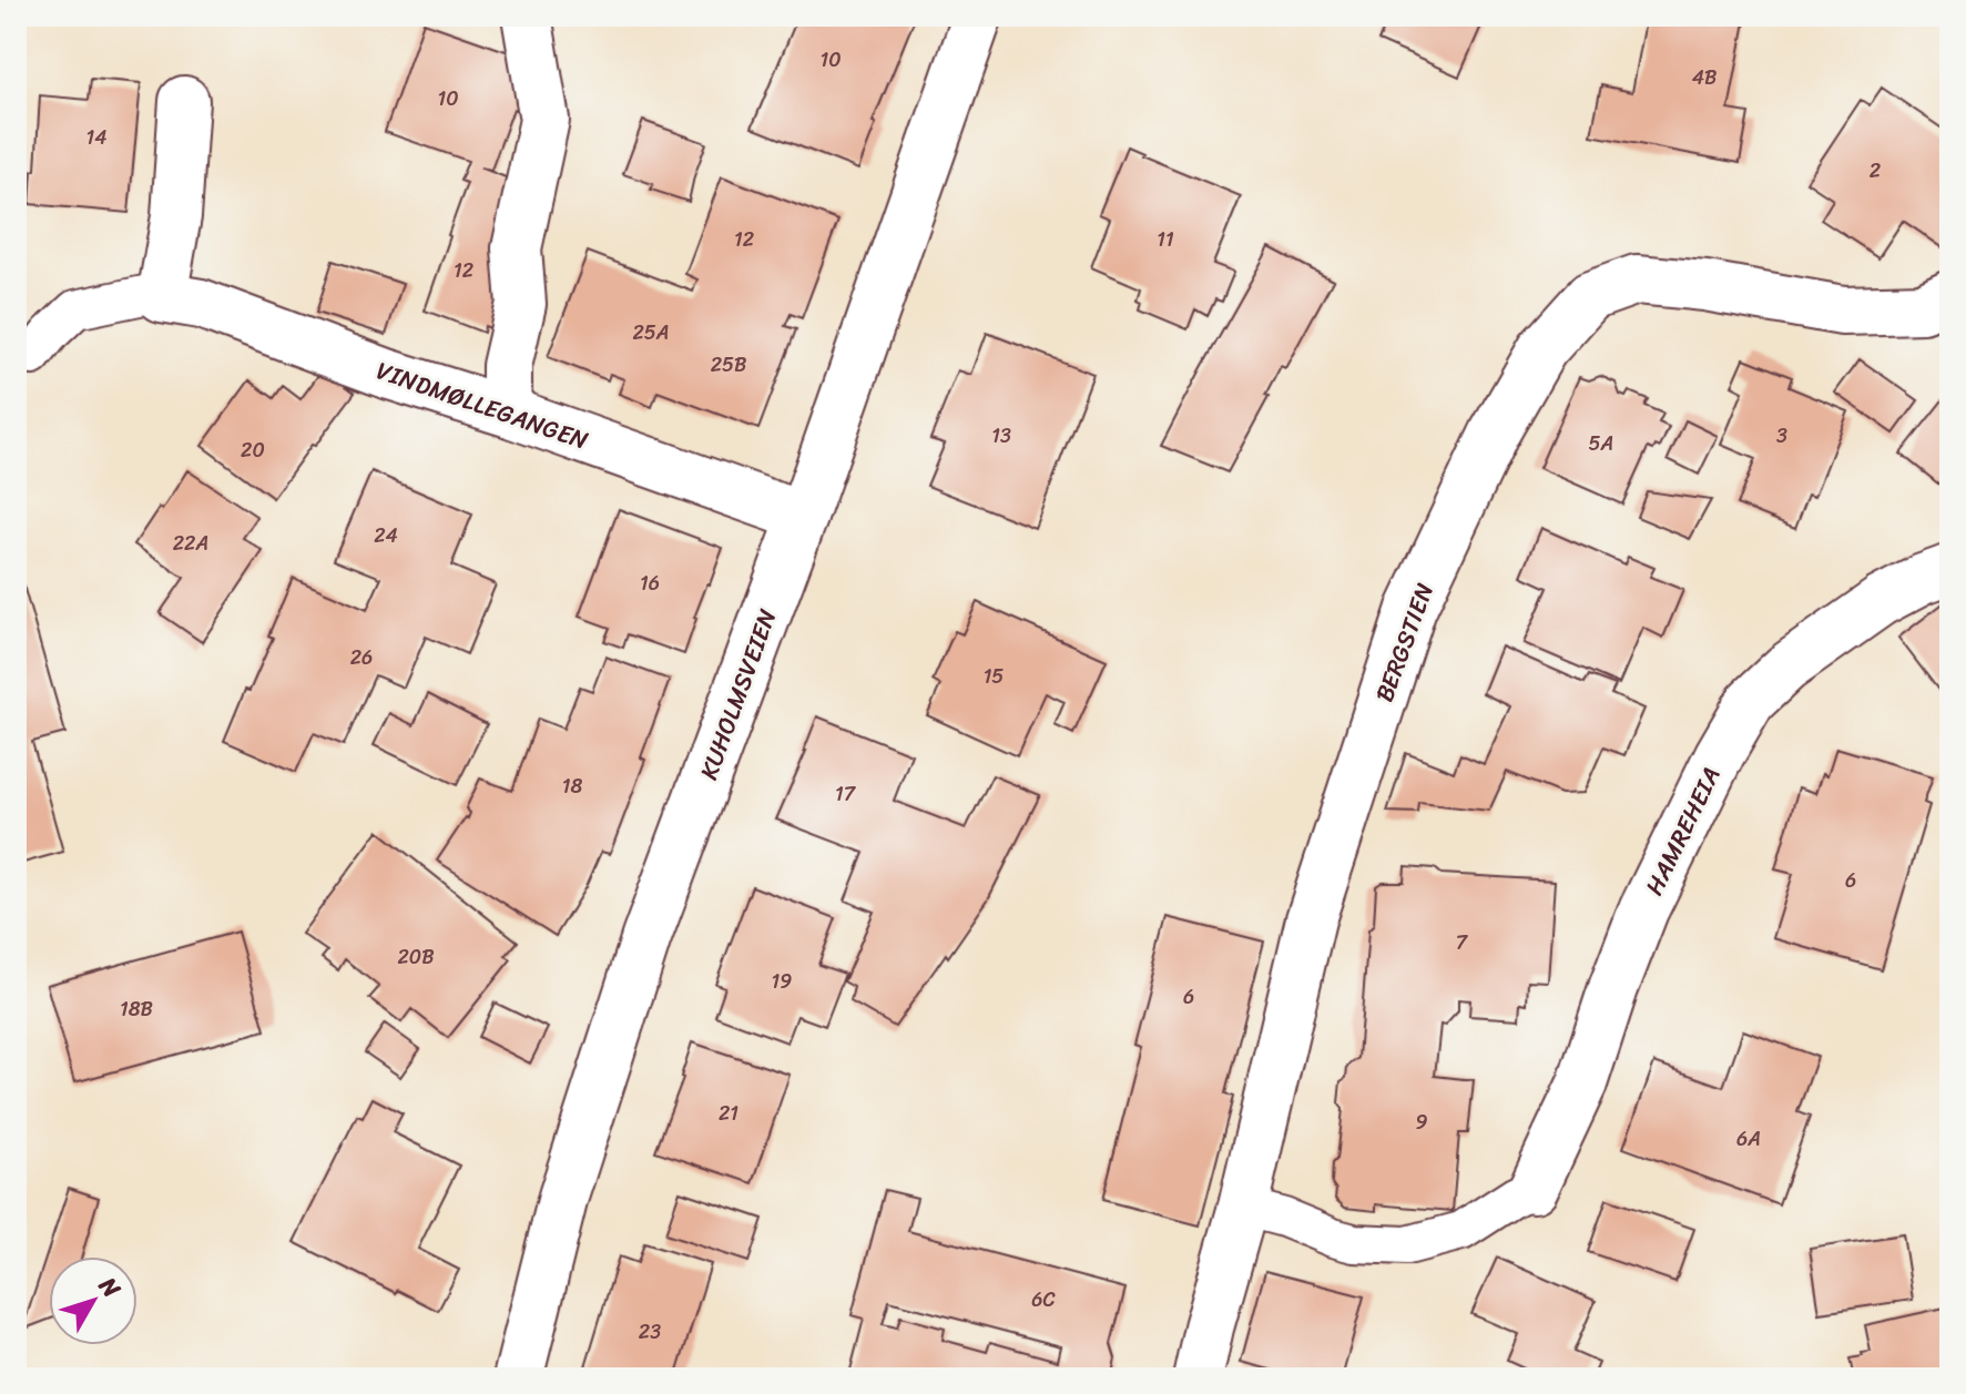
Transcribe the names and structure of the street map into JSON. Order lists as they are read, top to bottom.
{
  "streets": {
    "street": [
      "VINDMØLLEGANGEN",
      "BERGSTIEN",
      "KUHOLMSVEIEN",
      "HAMREHEIA"
    ]
  },
  "crossings": [
    ["VINDMØLLEGANGEN", "KUHOLMSVEIEN"]
  ],
  "house_numbers": [
    "10",
    "4B",
    "10",
    "14",
    "2",
    "12",
    "11",
    "12",
    "25A",
    "25B",
    "13",
    "3",
    "5A",
    "20",
    "24",
    "22A",
    "16",
    "26",
    "15",
    "18",
    "17",
    "6",
    "7",
    "20B",
    "19",
    "6",
    "18B",
    "21",
    "9",
    "6A",
    "6C",
    "23"
  ],
  "north": "top right"
}
